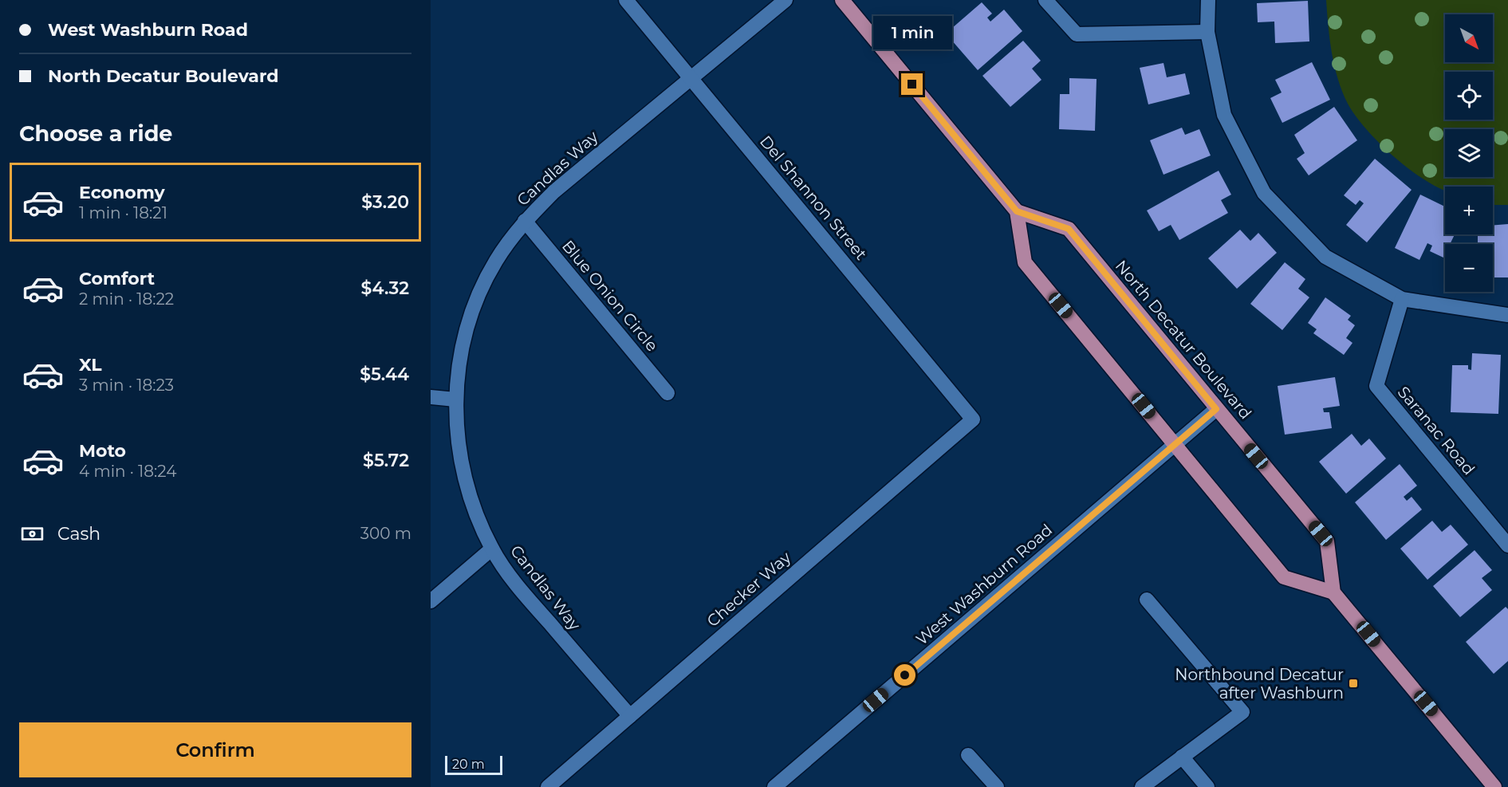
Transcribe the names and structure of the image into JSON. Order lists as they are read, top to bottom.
{
  "streets": {
    "main road": ["North Decatur Boulevard"],
    "street": [
      "Candlas Way",
      "Del Shannon Street",
      "Blue Onion Circle",
      "Saranac Road",
      "West Washburn Road",
      "Checker Way"
    ]
  },
  "crossings": [
    ["Candlas Way", "Del Shannon Street"],
    ["Candlas Way", "Blue Onion Circle"],
    ["Candlas Way", "Checker Way"],
    ["Del Shannon Street", "Checker Way"],
    ["North Decatur Boulevard", "West Washburn Road"]
  ],
  "places": {
    "transit": ["Northbound Decatur after Washburn"]
  },
  "scale_bar": "20 m",
  "north": "bottom right",
  "page": {
    "banner": ["West Washburn Road", "North Decatur Boulevard"],
    "map_buttons": ["+", "−"],
    "bubble": "1 min",
    "heading": "Choose a ride",
    "list": [
      {
        "name": "Economy",
        "note": "1 min · 18:21",
        "value": "$3.20"
      },
      {
        "name": "Comfort",
        "note": "2 min · 18:22",
        "value": "$4.32"
      },
      {
        "name": "XL",
        "note": "3 min · 18:23",
        "value": "$5.44"
      },
      {
        "name": "Moto",
        "note": "4 min · 18:24",
        "value": "$5.72"
      }
    ],
    "pay": ["Cash", "300 m"],
    "buttons": "Confirm",
    "scale": "20 m"
  }
}
